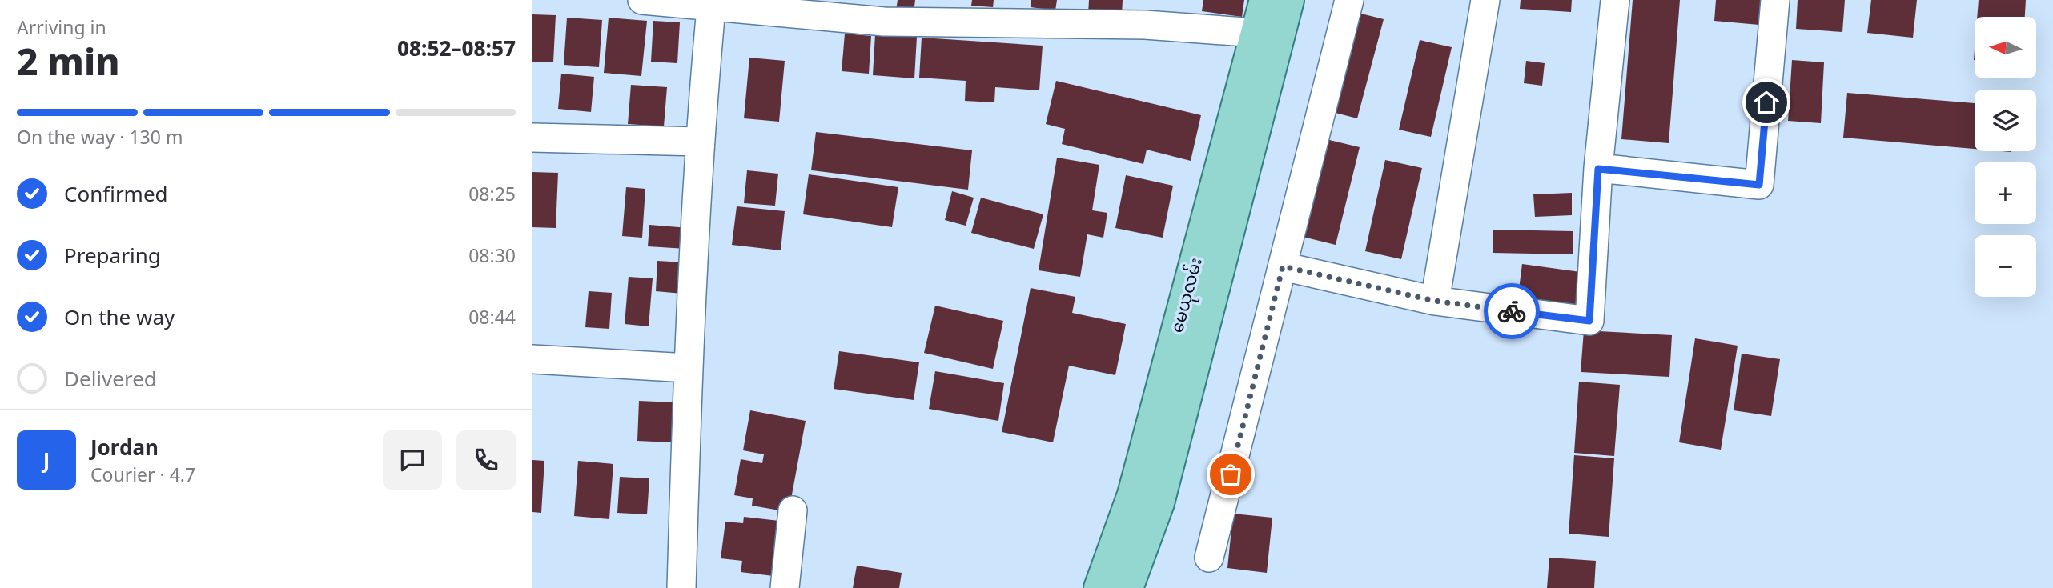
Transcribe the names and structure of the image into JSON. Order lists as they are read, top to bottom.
{
  "streets": {
    "main road": ["မေယုလမ်း"]
  },
  "north": "left",
  "page": {
    "heading": ["2 min", "Arriving in", "08:52–08:57"],
    "panel": ["Jordan", "Courier · 4.7"],
    "map_buttons": ["+", "−"],
    "bar": "On the way · 130 m",
    "list": [
      ["Confirmed", "08:25"],
      ["Preparing", "08:30"],
      ["On the way", "08:44"],
      "Delivered"
    ],
    "round": "J"
  }
}
